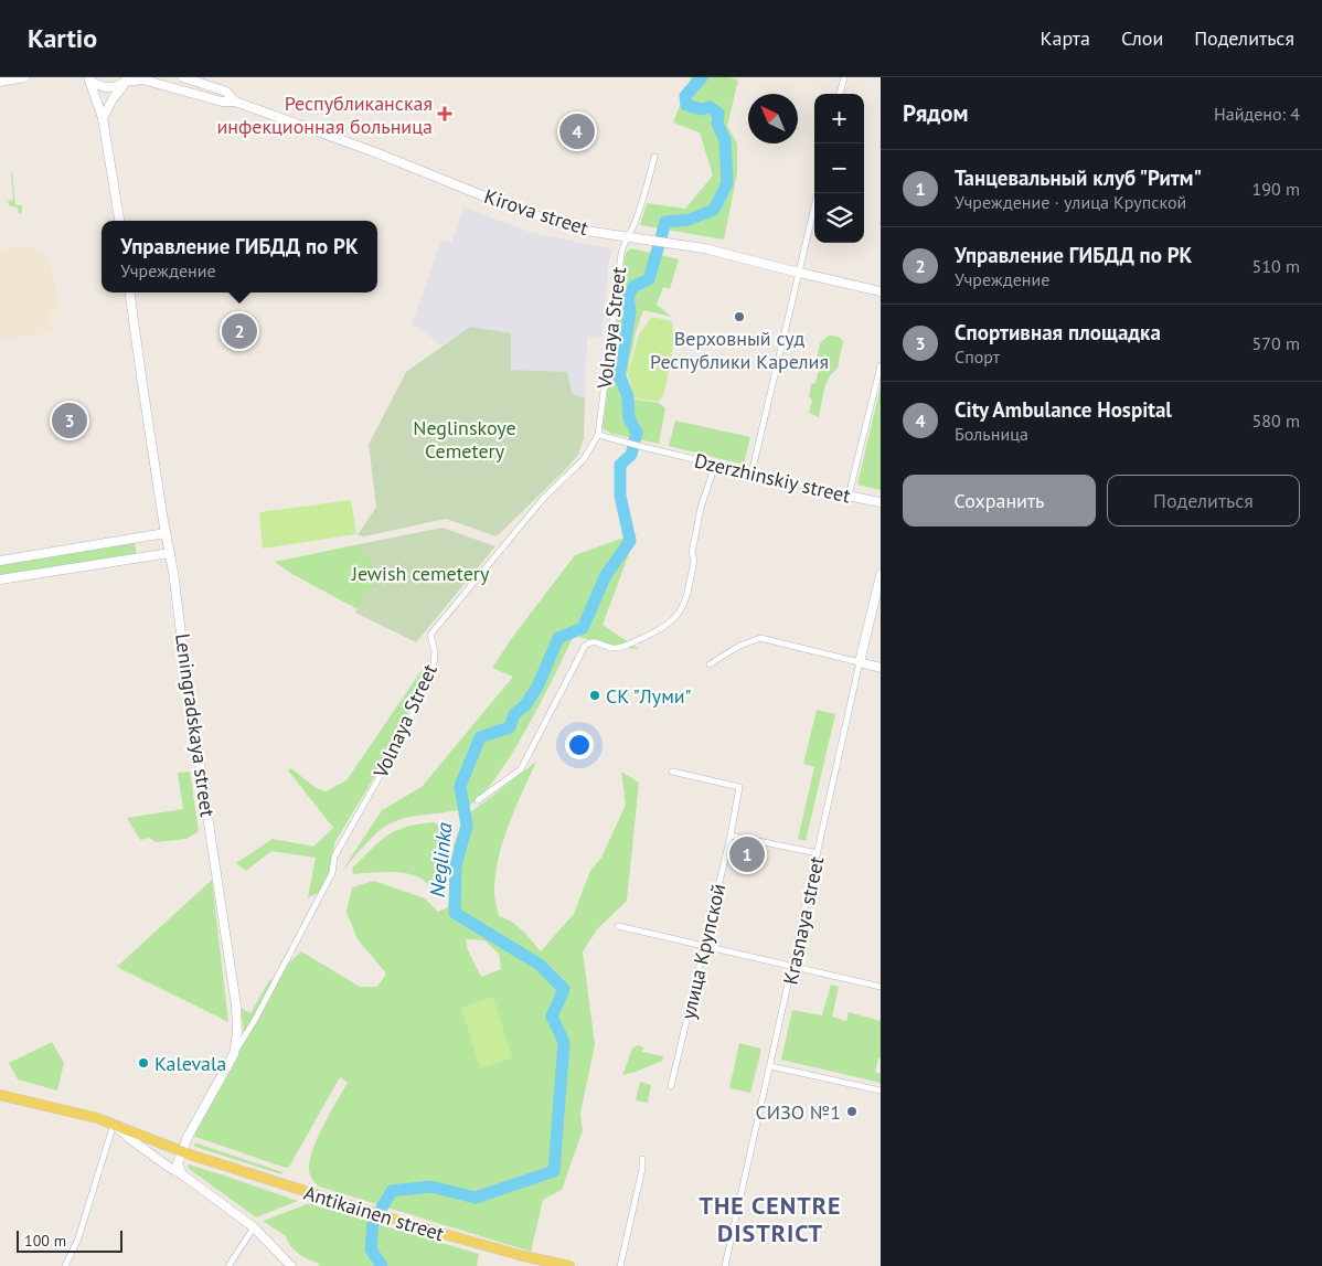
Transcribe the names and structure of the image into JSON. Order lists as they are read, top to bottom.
{
  "streets": {
    "main road": [
      "Kirova street",
      "Dzerzhinskiy street",
      "Leningradskaya street",
      "Krasnaya street",
      "Antikainen street"
    ],
    "street": ["Volnaya Street", "улица Крупской"]
  },
  "crossings": [
    ["Kirova street", "Volnaya Street"],
    ["Volnaya Street", "Dzerzhinskiy street"],
    ["Volnaya Street", "Leningradskaya street"],
    ["Leningradskaya street", "Antikainen street"]
  ],
  "districts": ["THE CENTRE DISTRICT"],
  "water": ["Neglinka"],
  "parks": ["Neglinskoye Cemetery", "Jewish cemetery"],
  "places": {
    "health": ["Республиканская инфекционная больница"],
    "other": [
      "Верховный суд Республики Карелия",
      "СК \"Луми\"",
      "Kalevala",
      "СИЗО №1"
    ]
  },
  "scale_bar": "100 m",
  "north": "top left",
  "page": {
    "header": "Kartio",
    "nav": ["Карта", "Слои", "Поделиться"],
    "heading": ["Рядом", "Найдено: 4"],
    "map_buttons": ["+", "−"],
    "pins": [
      "4",
      "2",
      "3",
      "1"
    ],
    "list": [
      {
        "mark": "1",
        "name": "Танцевальный клуб \"Ритм\"",
        "note": "Учреждение · улица Крупской",
        "value": "190 m"
      },
      {
        "mark": "2",
        "name": "Управление ГИБДД по РК",
        "note": "Учреждение",
        "value": "510 m"
      },
      {
        "mark": "3",
        "name": "Спортивная площадка",
        "note": "Спорт",
        "value": "570 m"
      },
      {
        "mark": "4",
        "name": "City Ambulance Hospital",
        "note": "Больница",
        "value": "580 m"
      }
    ],
    "popup": ["Управление ГИБДД по РК", "Учреждение"],
    "buttons": ["Сохранить", "Поделиться"],
    "scale": "100 m"
  }
}
